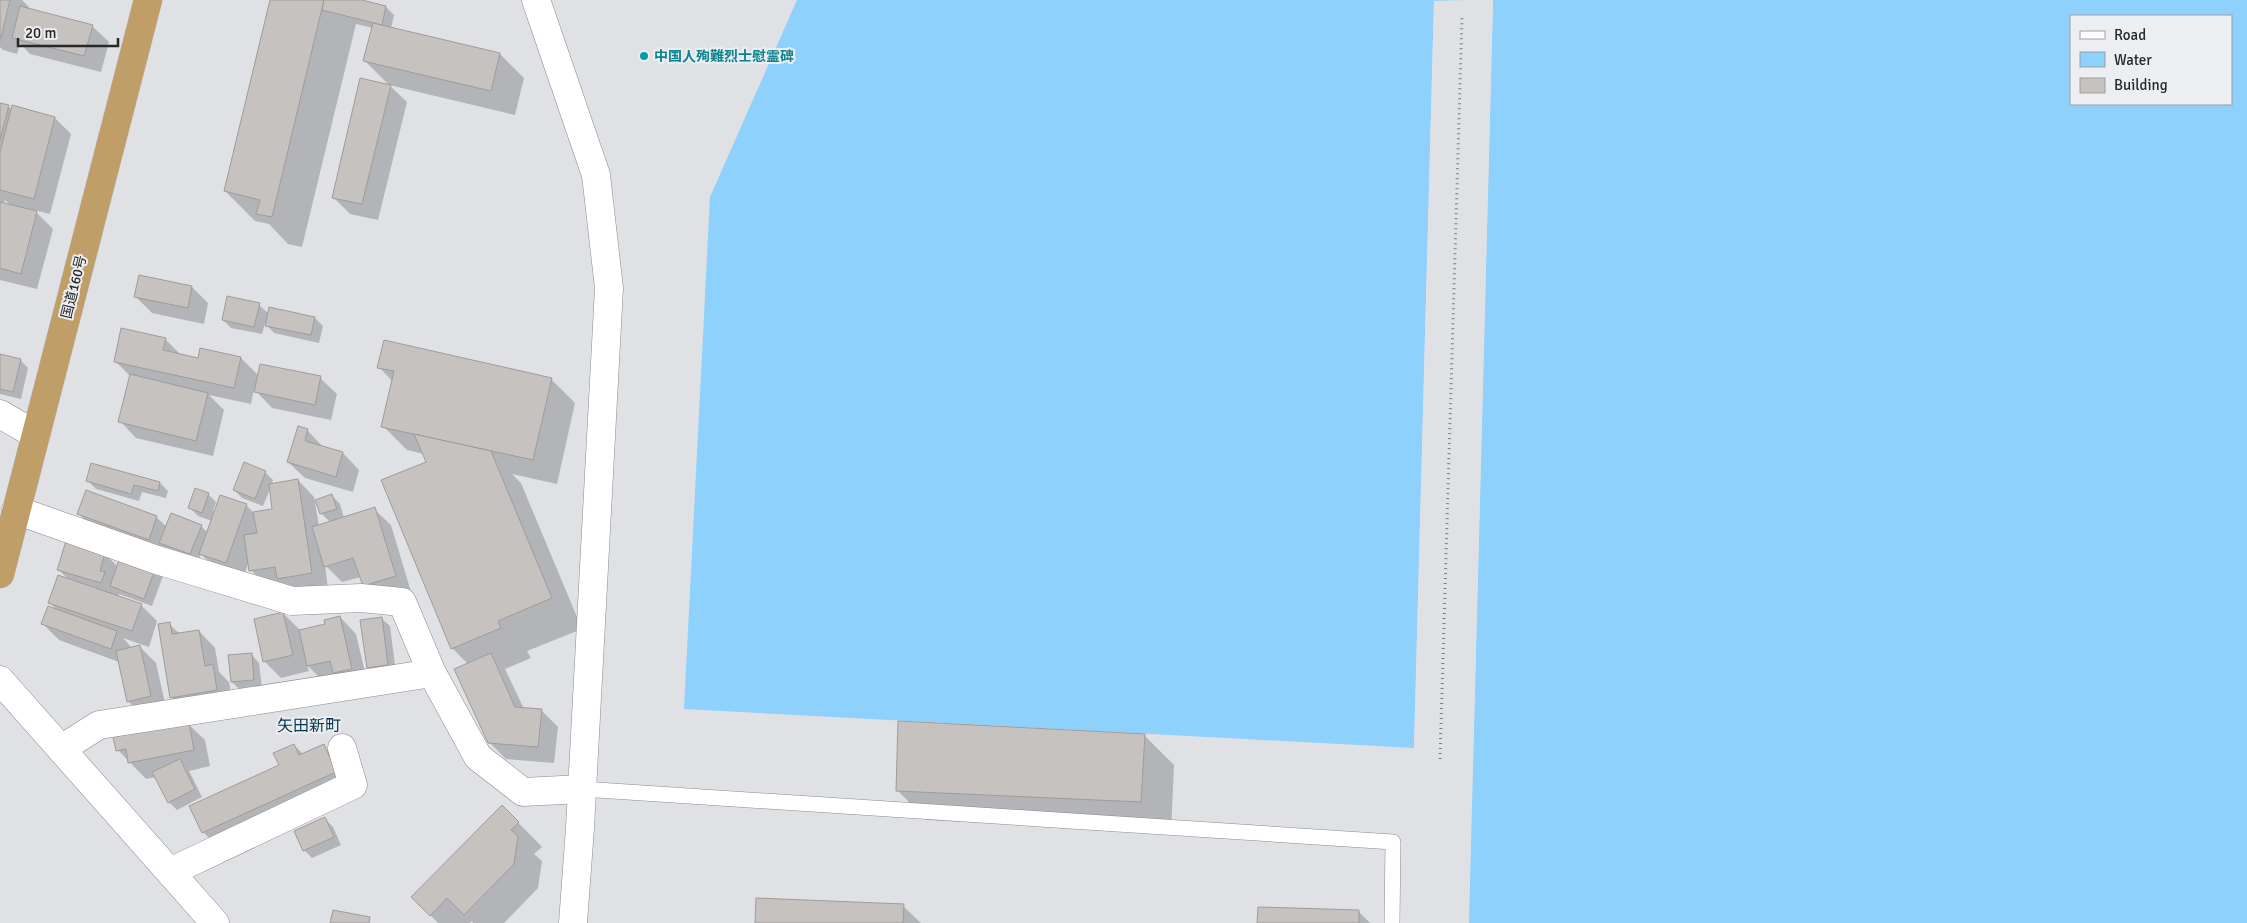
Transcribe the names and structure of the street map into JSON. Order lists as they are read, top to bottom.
{
  "streets": {
    "highway": ["国道160号"]
  },
  "districts": ["矢田新町"],
  "places": ["中国人殉難烈士慰霊碑"],
  "legend": ["Road", "Water", "Building"],
  "scale_bar": "20 m"
}
